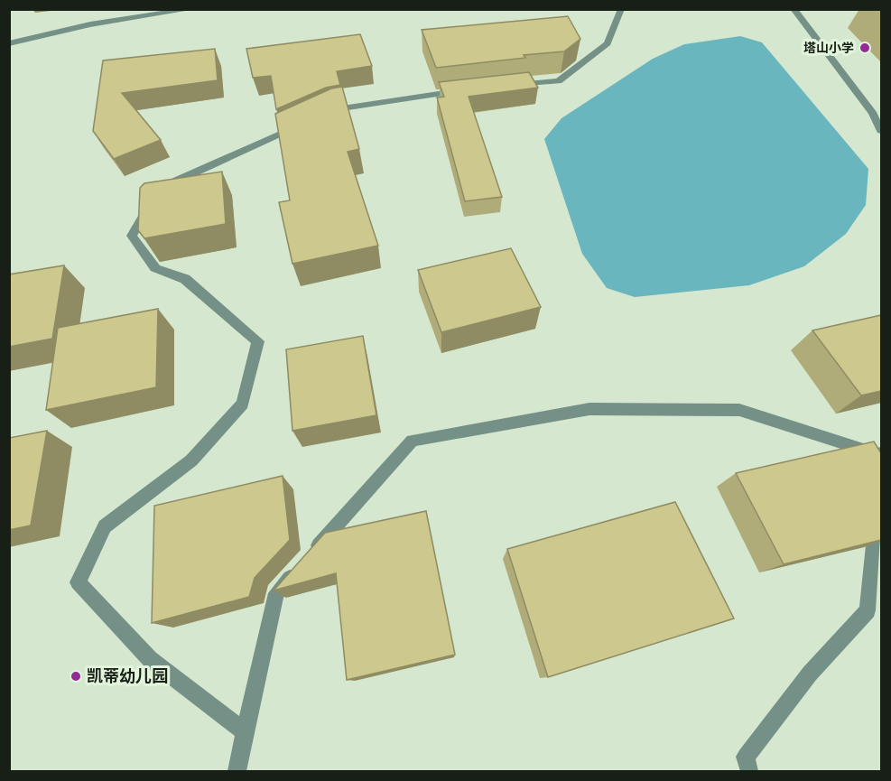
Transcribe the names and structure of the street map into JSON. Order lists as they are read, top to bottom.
{
  "places": ["塔山小学", "凯蒂幼儿园"]
}
